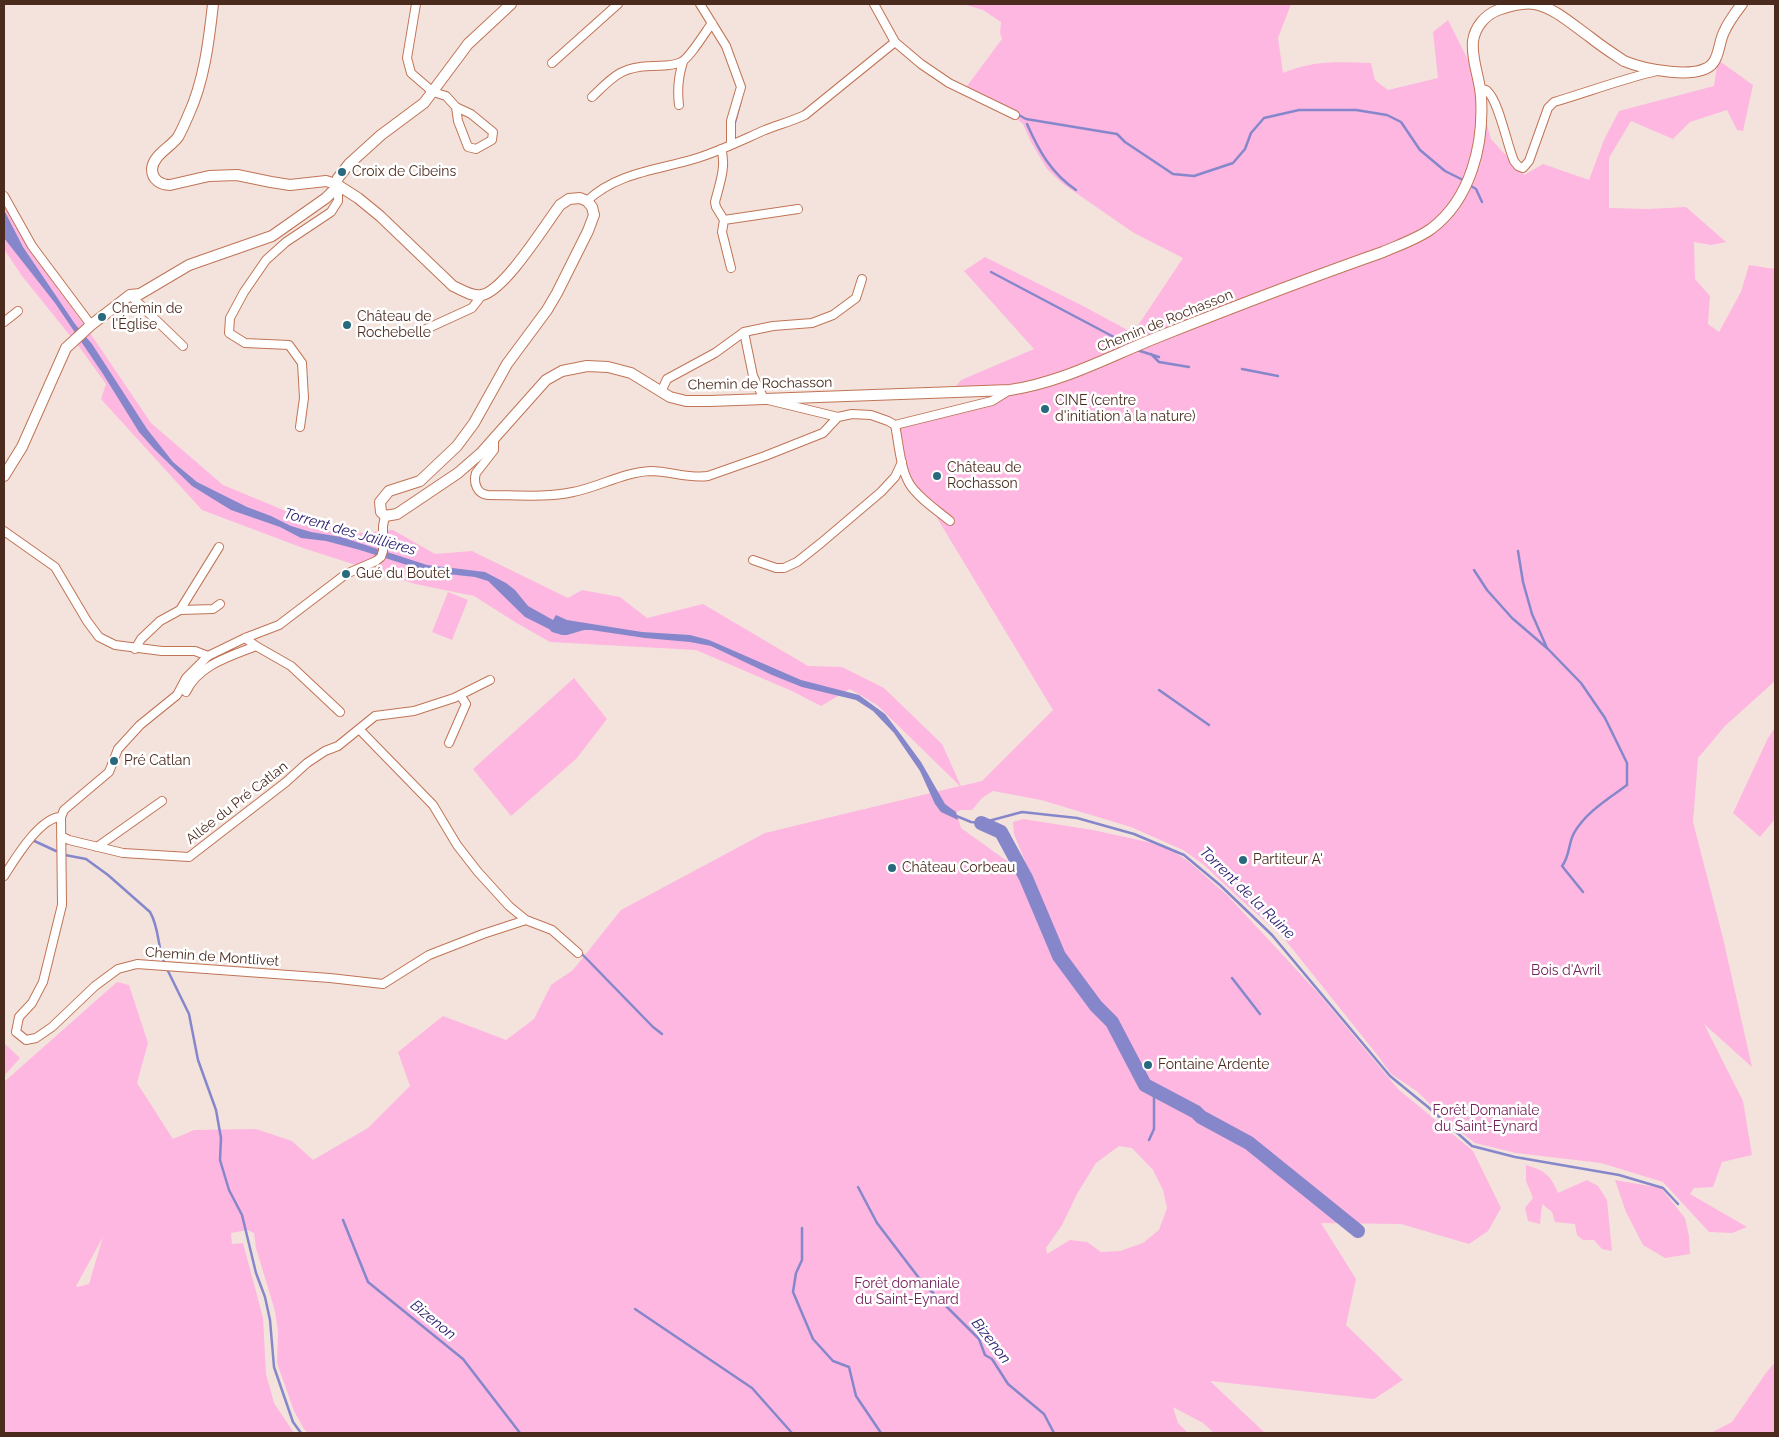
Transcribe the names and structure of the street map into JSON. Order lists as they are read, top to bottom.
{
  "streets": {
    "street": ["Chemin de Rochasson", "Allée du Pré Catlan", "Chemin de Montlivet"]
  },
  "crossings": [
    ["Allée du Pré Catlan", "Chemin de Montlivet"]
  ],
  "water": ["Torrent des Jaillières", "Torrent de la Ruine", "Bizenon"],
  "parks": ["Bois d'Avril", "Forêt Domaniale du Saint-Eynard", "Forêt domaniale du Saint-Eynard"],
  "places": [
    "Croix de Cibeins",
    "Chemin de l'Église",
    "Château de Rochebelle",
    "CINE (centre d'initiation à la nature)",
    "Château de Rochasson",
    "Gué du Boutet",
    "Pré Catlan",
    "Partiteur A'",
    "Château Corbeau",
    "Fontaine Ardente"
  ]
}
